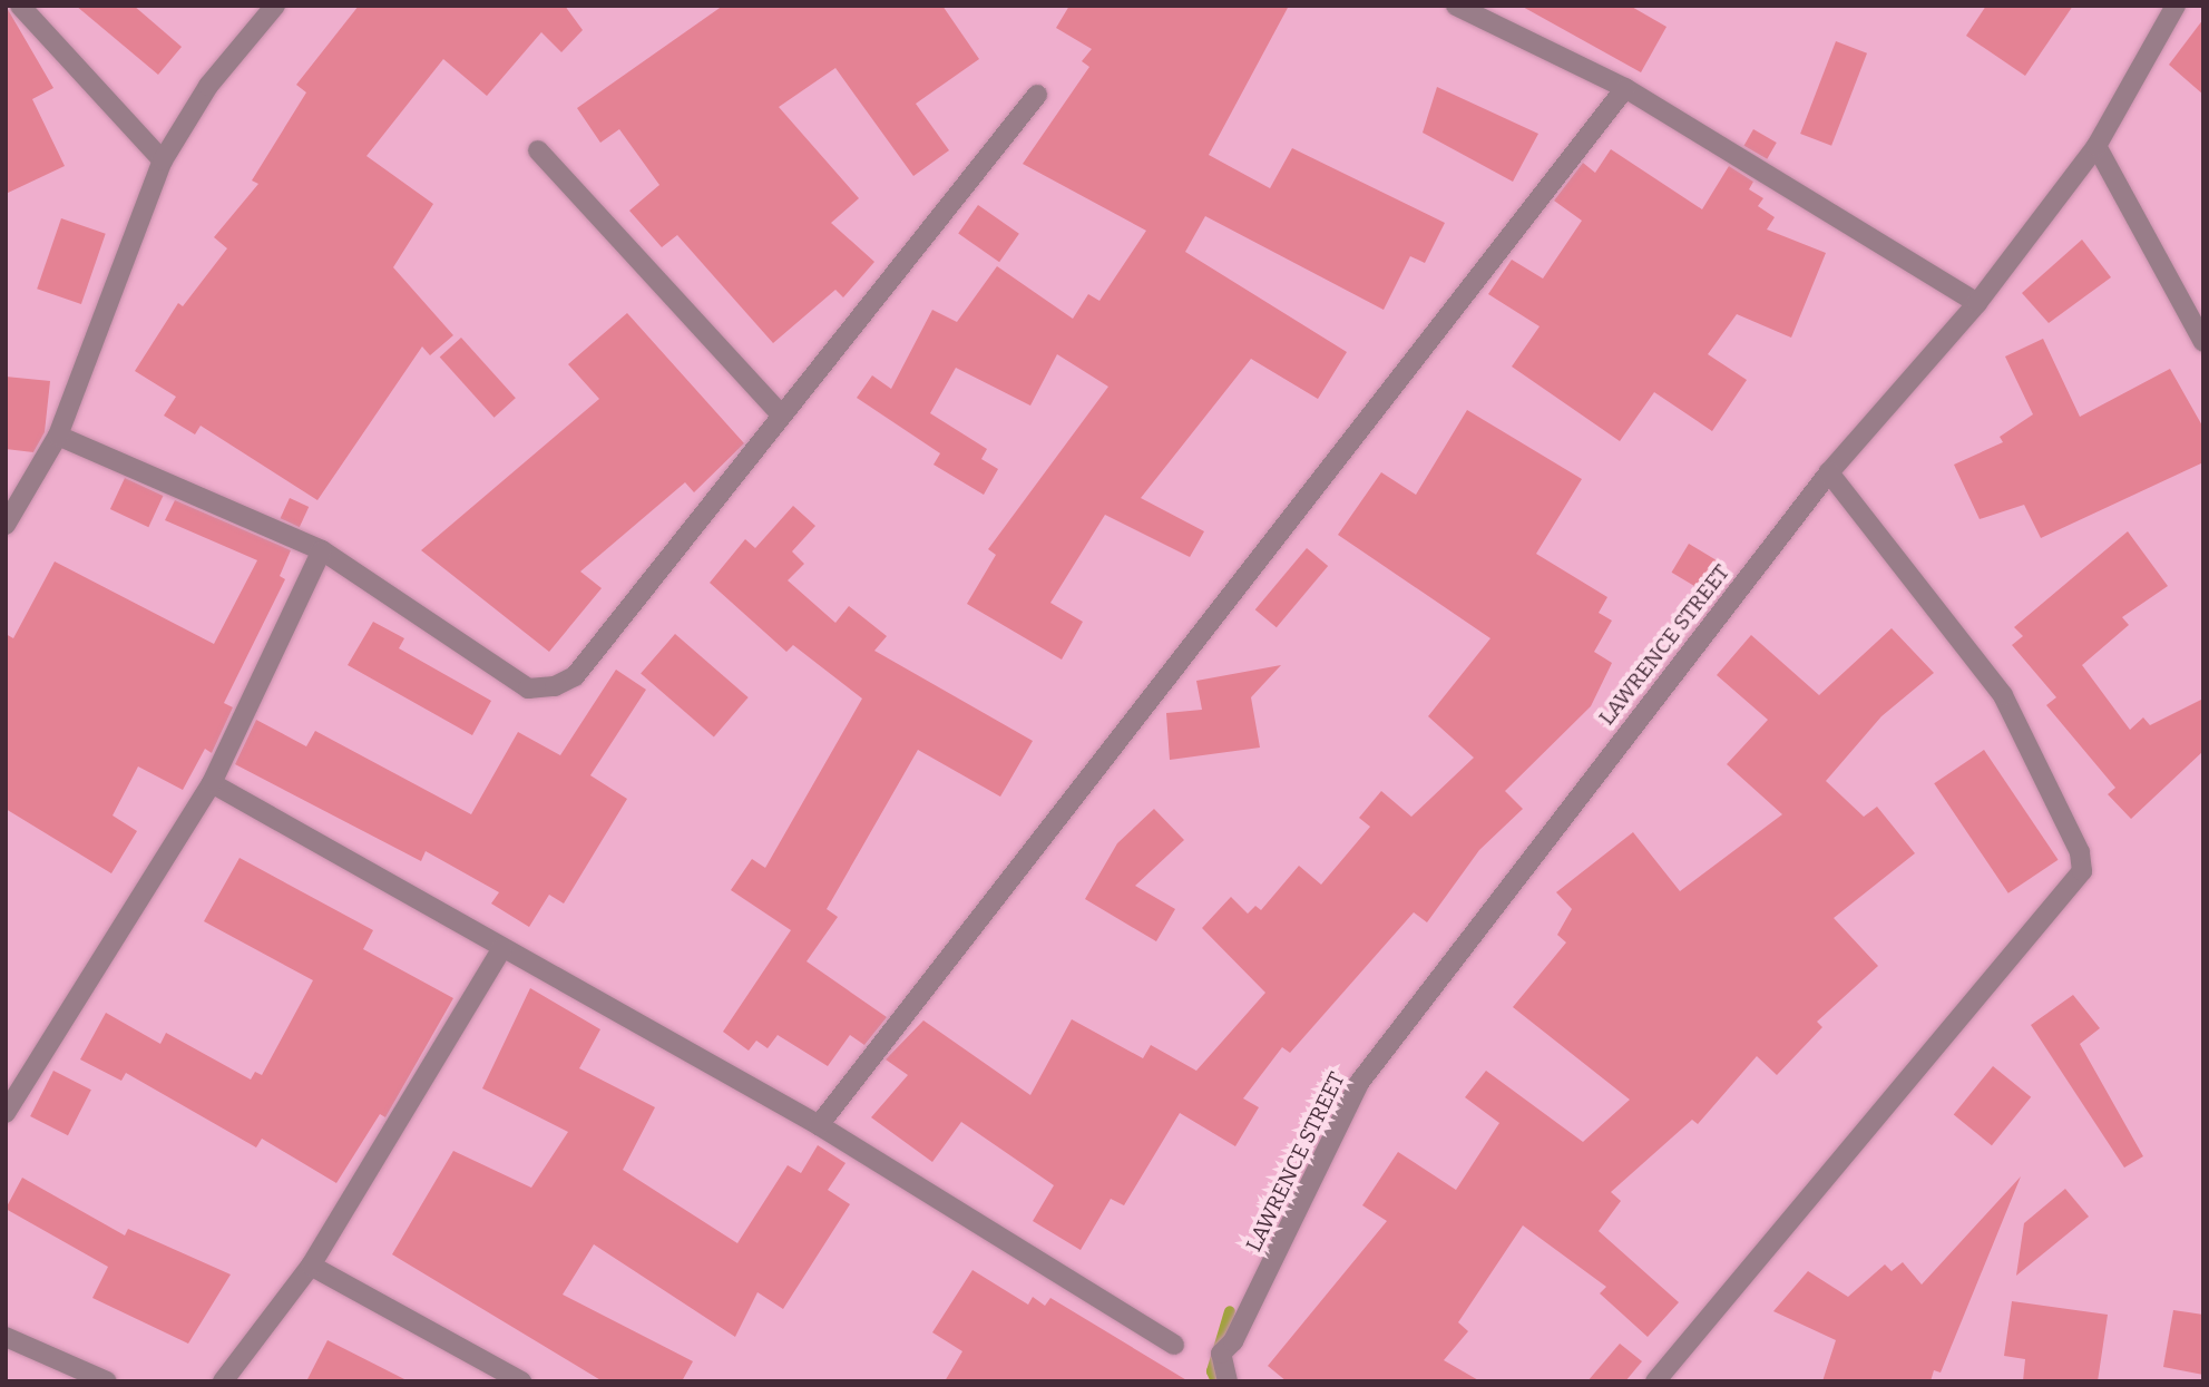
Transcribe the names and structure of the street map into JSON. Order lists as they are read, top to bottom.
{
  "streets": {
    "street": ["LAWRENCE STREET"]
  }
}
